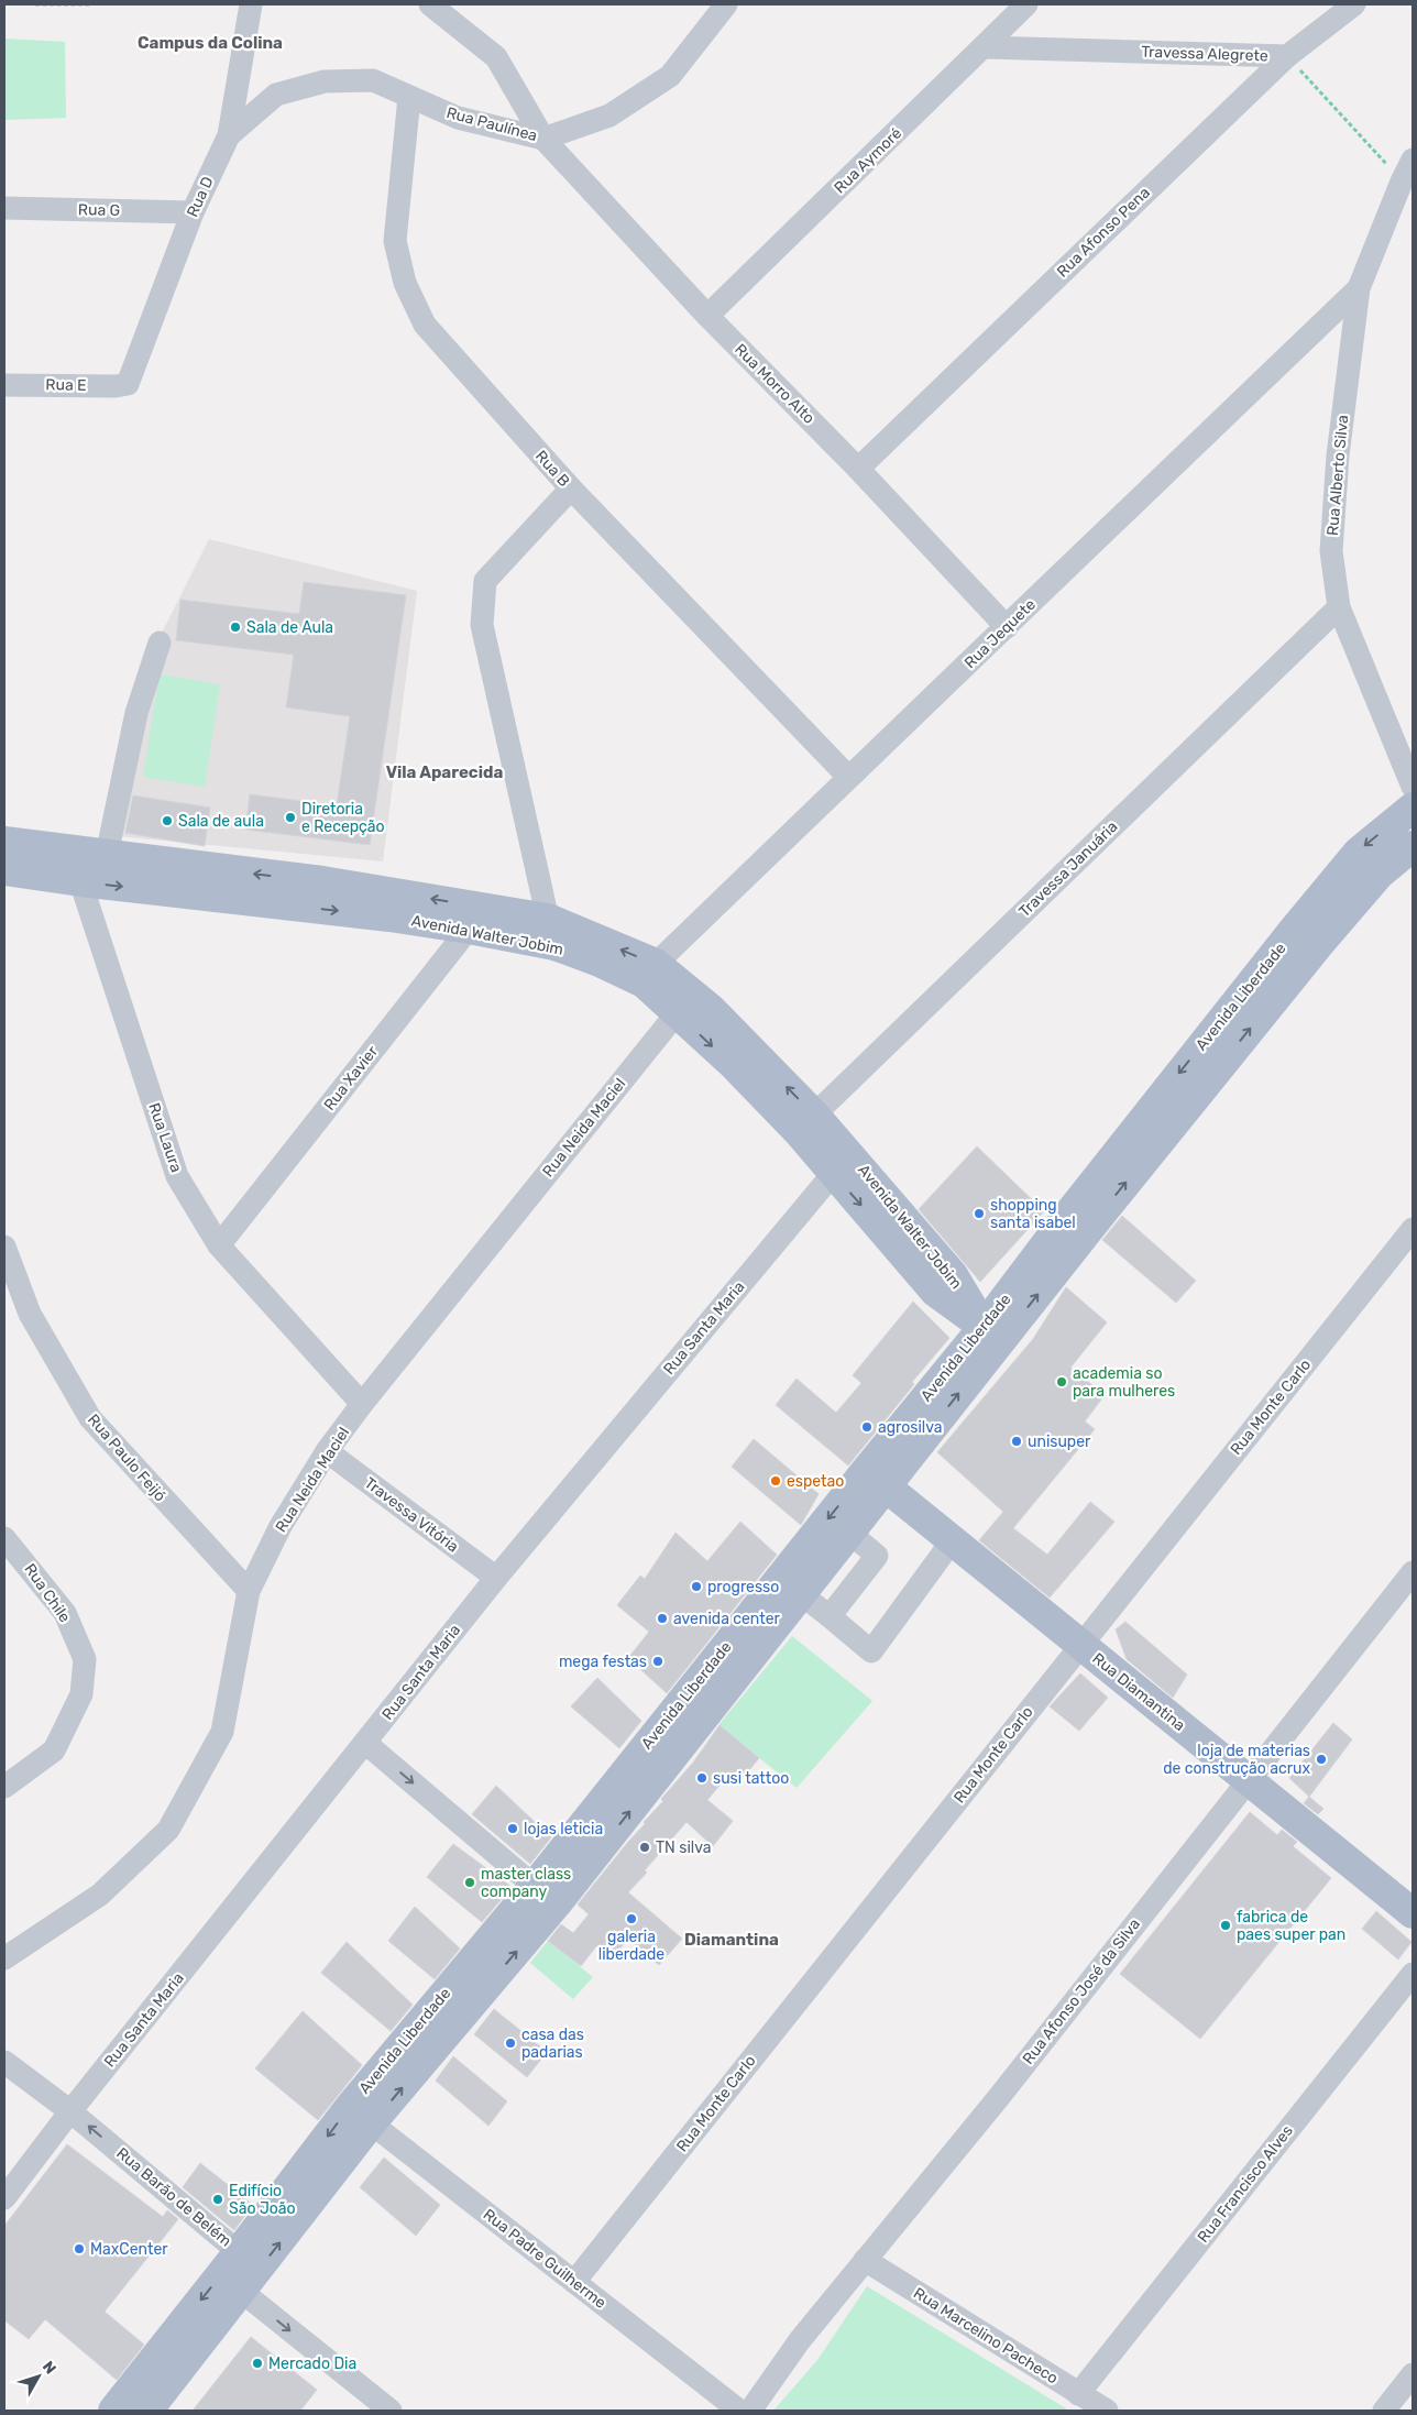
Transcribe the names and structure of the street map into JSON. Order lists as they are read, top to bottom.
{
  "streets": {
    "main road": ["Avenida Walter Jobim", "Avenida Liberdade", "Rua Diamantina"],
    "street": [
      "Travessa Alegrete",
      "Rua Paulínea",
      "Rua Aymoré",
      "Rua D",
      "Rua G",
      "Rua Afonso Pena",
      "Rua Morro Alto",
      "Rua E",
      "Rua B",
      "Rua Alberto Silva",
      "Rua Jequete",
      "Travessa Januária",
      "Rua Xavier",
      "Rua Neida Maciel",
      "Rua Laura",
      "Rua Santa Maria",
      "Rua Monte Carlo",
      "Rua Paulo Feijó",
      "Travessa Vitória",
      "Rua Chile",
      "Rua Afonso José da Silva",
      "Rua Francisco Alves",
      "Rua Barão de Belém",
      "Rua Padre Guilherme",
      "Rua Marcelino Pacheco"
    ]
  },
  "crossings": [
    ["Travessa Alegrete", "Rua Aymoré"],
    ["Travessa Alegrete", "Rua Afonso Pena"],
    ["Travessa Alegrete", "Rua Alberto Silva"],
    ["Rua Paulínea", "Rua D"],
    ["Rua Paulínea", "Rua Morro Alto"],
    ["Rua Paulínea", "Rua B"],
    ["Rua Aymoré", "Rua Morro Alto"],
    ["Rua D", "Rua G"],
    ["Rua D", "Rua E"],
    ["Rua Afonso Pena", "Rua Morro Alto"],
    ["Rua Morro Alto", "Rua Jequete"],
    ["Rua B", "Rua Jequete"],
    ["Rua Alberto Silva", "Rua Jequete"],
    ["Rua Alberto Silva", "Travessa Januária"],
    ["Rua Jequete", "Avenida Walter Jobim"],
    ["Travessa Januária", "Avenida Walter Jobim"],
    ["Avenida Walter Jobim", "Avenida Liberdade"],
    ["Avenida Walter Jobim", "Rua Xavier"],
    ["Avenida Walter Jobim", "Rua Neida Maciel"],
    ["Avenida Walter Jobim", "Rua Laura"],
    ["Avenida Walter Jobim", "Rua Santa Maria"],
    ["Avenida Liberdade", "Rua Diamantina"],
    ["Avenida Liberdade", "Rua Barão de Belém"],
    ["Avenida Liberdade", "Rua Padre Guilherme"],
    ["Rua Xavier", "Rua Laura"],
    ["Rua Neida Maciel", "Rua Laura"],
    ["Rua Neida Maciel", "Rua Paulo Feijó"],
    ["Rua Neida Maciel", "Travessa Vitória"],
    ["Rua Santa Maria", "Travessa Vitória"],
    ["Rua Santa Maria", "Rua Barão de Belém"],
    ["Rua Monte Carlo", "Rua Diamantina"],
    ["Rua Monte Carlo", "Rua Padre Guilherme"],
    ["Rua Diamantina", "Rua Afonso José da Silva"],
    ["Rua Afonso José da Silva", "Rua Marcelino Pacheco"],
    ["Rua Francisco Alves", "Rua Marcelino Pacheco"]
  ],
  "one_way": ["Rua Barão de Belém"],
  "districts": ["Campus da Colina", "Vila Aparecida", "Diamantina"],
  "places": [
    "Sala de Aula",
    "Diretoria e Recepção",
    "Sala de aula",
    "shopping santa isabel",
    "academia so para mulheres",
    "agrosilva",
    "unisuper",
    "espetao",
    "progresso",
    "avenida center",
    "mega festas",
    "loja de materias de construção acrux",
    "susi tattoo",
    "lojas leticia",
    "TN silva",
    "master class company",
    "galeria liberdade",
    "fabrica de paes super pan",
    "casa das padarias",
    "Edifício São João",
    "MaxCenter",
    "Mercado Dia"
  ],
  "north": "top right"
}
